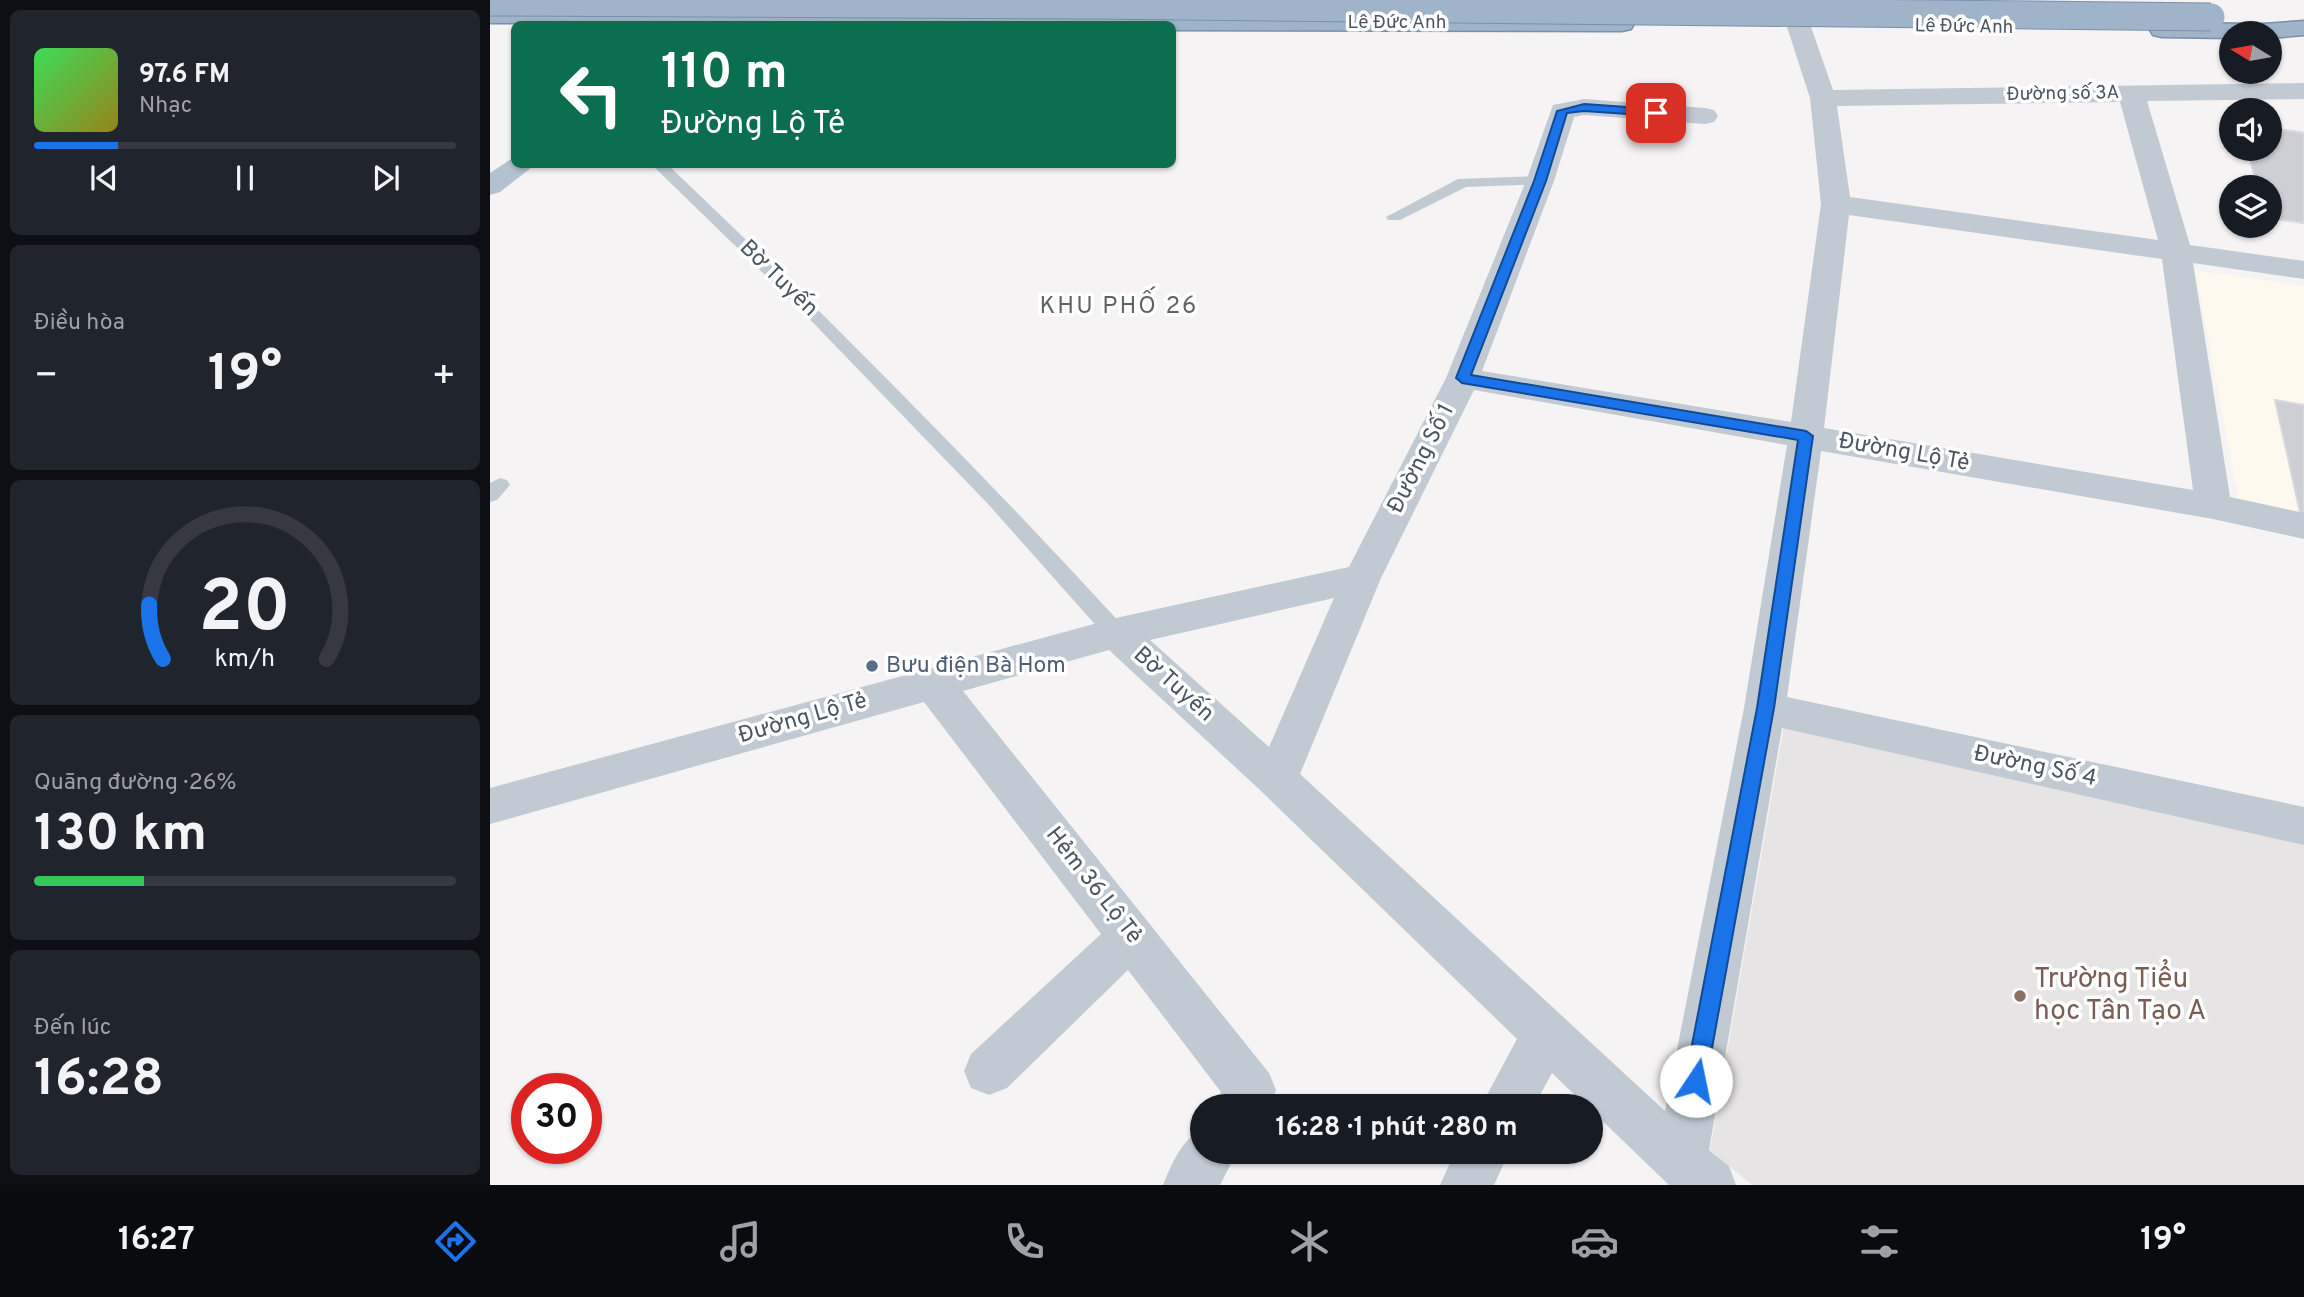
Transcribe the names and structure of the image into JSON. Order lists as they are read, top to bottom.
{
  "streets": {
    "highway": ["Lê Đức Anh"],
    "street": [
      "Đường số 3A",
      "Bờ Tuyến",
      "Đường Lộ Tẻ",
      "Đường Số 1",
      "Đường Số 4",
      "Hẻm 36 Lộ Tẻ"
    ]
  },
  "crossings": [
    ["Bờ Tuyến", "Đường Lộ Tẻ"],
    ["Bờ Tuyến", "Đường Số 1"],
    ["Đường Lộ Tẻ", "Đường Số 1"],
    ["Đường Lộ Tẻ", "Hẻm 36 Lộ Tẻ"]
  ],
  "districts": ["KHU PHỐ 26"],
  "places": ["Bưu điện Bà Hom", "Trường Tiểu học Tân Tạo A"],
  "north": "left",
  "page": {
    "turn": ["110 m", "Đường Lộ Tẻ"],
    "song": ["97.6 FM", "Nhạc"],
    "tile": [
      "Điều hòa",
      ["Quãng đường · 26%", "130 km"],
      ["Đến lúc", "16:28"]
    ],
    "heat": ["−", "19°", "+"],
    "limit": "30",
    "trip": "16:28 · 1 phút · 280 m",
    "tabs": ["16:27", "19°"],
    "gauge": ["20", "km/h"]
  }
}
